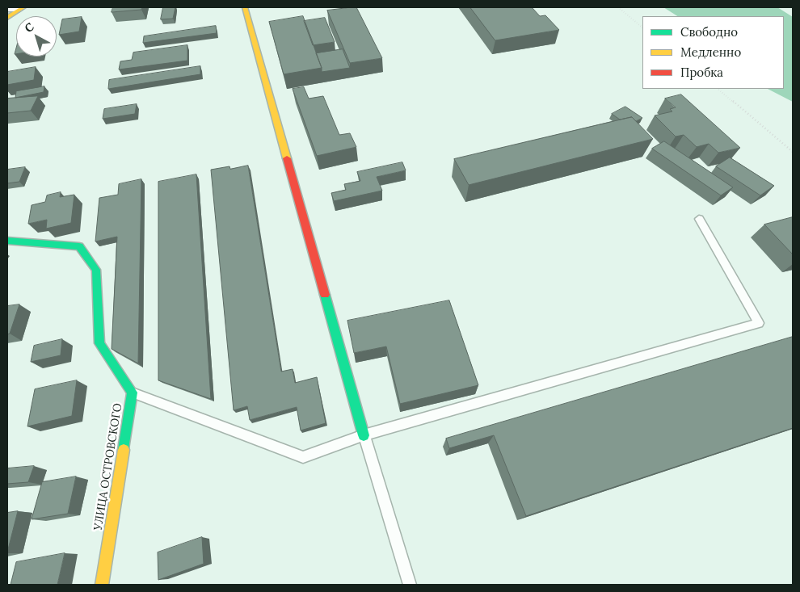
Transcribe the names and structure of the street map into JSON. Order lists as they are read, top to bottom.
{
  "streets": {
    "street": ["УЛИЦА ОСТРОВСКОГО"]
  },
  "legend": ["Свободно", "Медленно", "Пробка"],
  "north": "top left"
}
